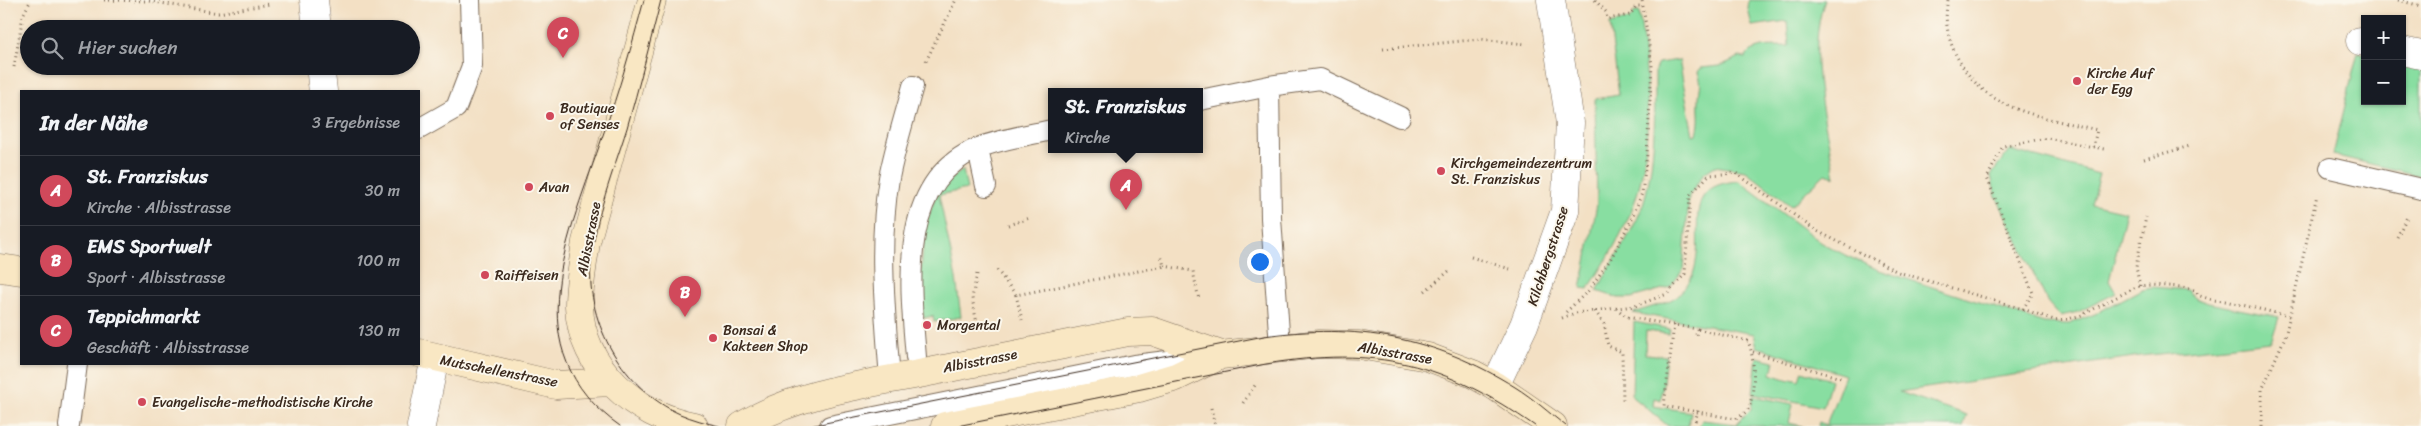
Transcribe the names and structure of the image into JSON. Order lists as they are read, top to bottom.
{
  "streets": {
    "main road": ["Albisstrasse", "Mutschellenstrasse"],
    "street": ["Kilchbergstrasse"]
  },
  "crossings": [
    ["Albisstrasse", "Kilchbergstrasse"],
    ["Albisstrasse", "Mutschellenstrasse"]
  ],
  "places": [
    "Kirche Auf der Egg",
    "Boutique of Senses",
    "Kirchgemeindezentrum St. Franziskus",
    "Avan",
    "Raiffeisen",
    "Morgental",
    "Bonsai & Kakteen Shop",
    "Evangelische-methodistische Kirche"
  ],
  "page": {
    "map_buttons": ["+", "−"],
    "pins": ["C", "A", "B"],
    "search": "Hier suchen",
    "popup": ["St. Franziskus", "Kirche"],
    "heading": ["In der Nähe", "3 Ergebnisse"],
    "list": [
      {
        "mark": "A",
        "name": "St. Franziskus",
        "note": "Kirche · Albisstrasse",
        "value": "30 m"
      },
      {
        "mark": "B",
        "name": "EMS Sportwelt",
        "note": "Sport · Albisstrasse",
        "value": "100 m"
      },
      {
        "mark": "C",
        "name": "Teppichmarkt",
        "note": "Geschäft · Albisstrasse",
        "value": "130 m"
      }
    ]
  }
}
